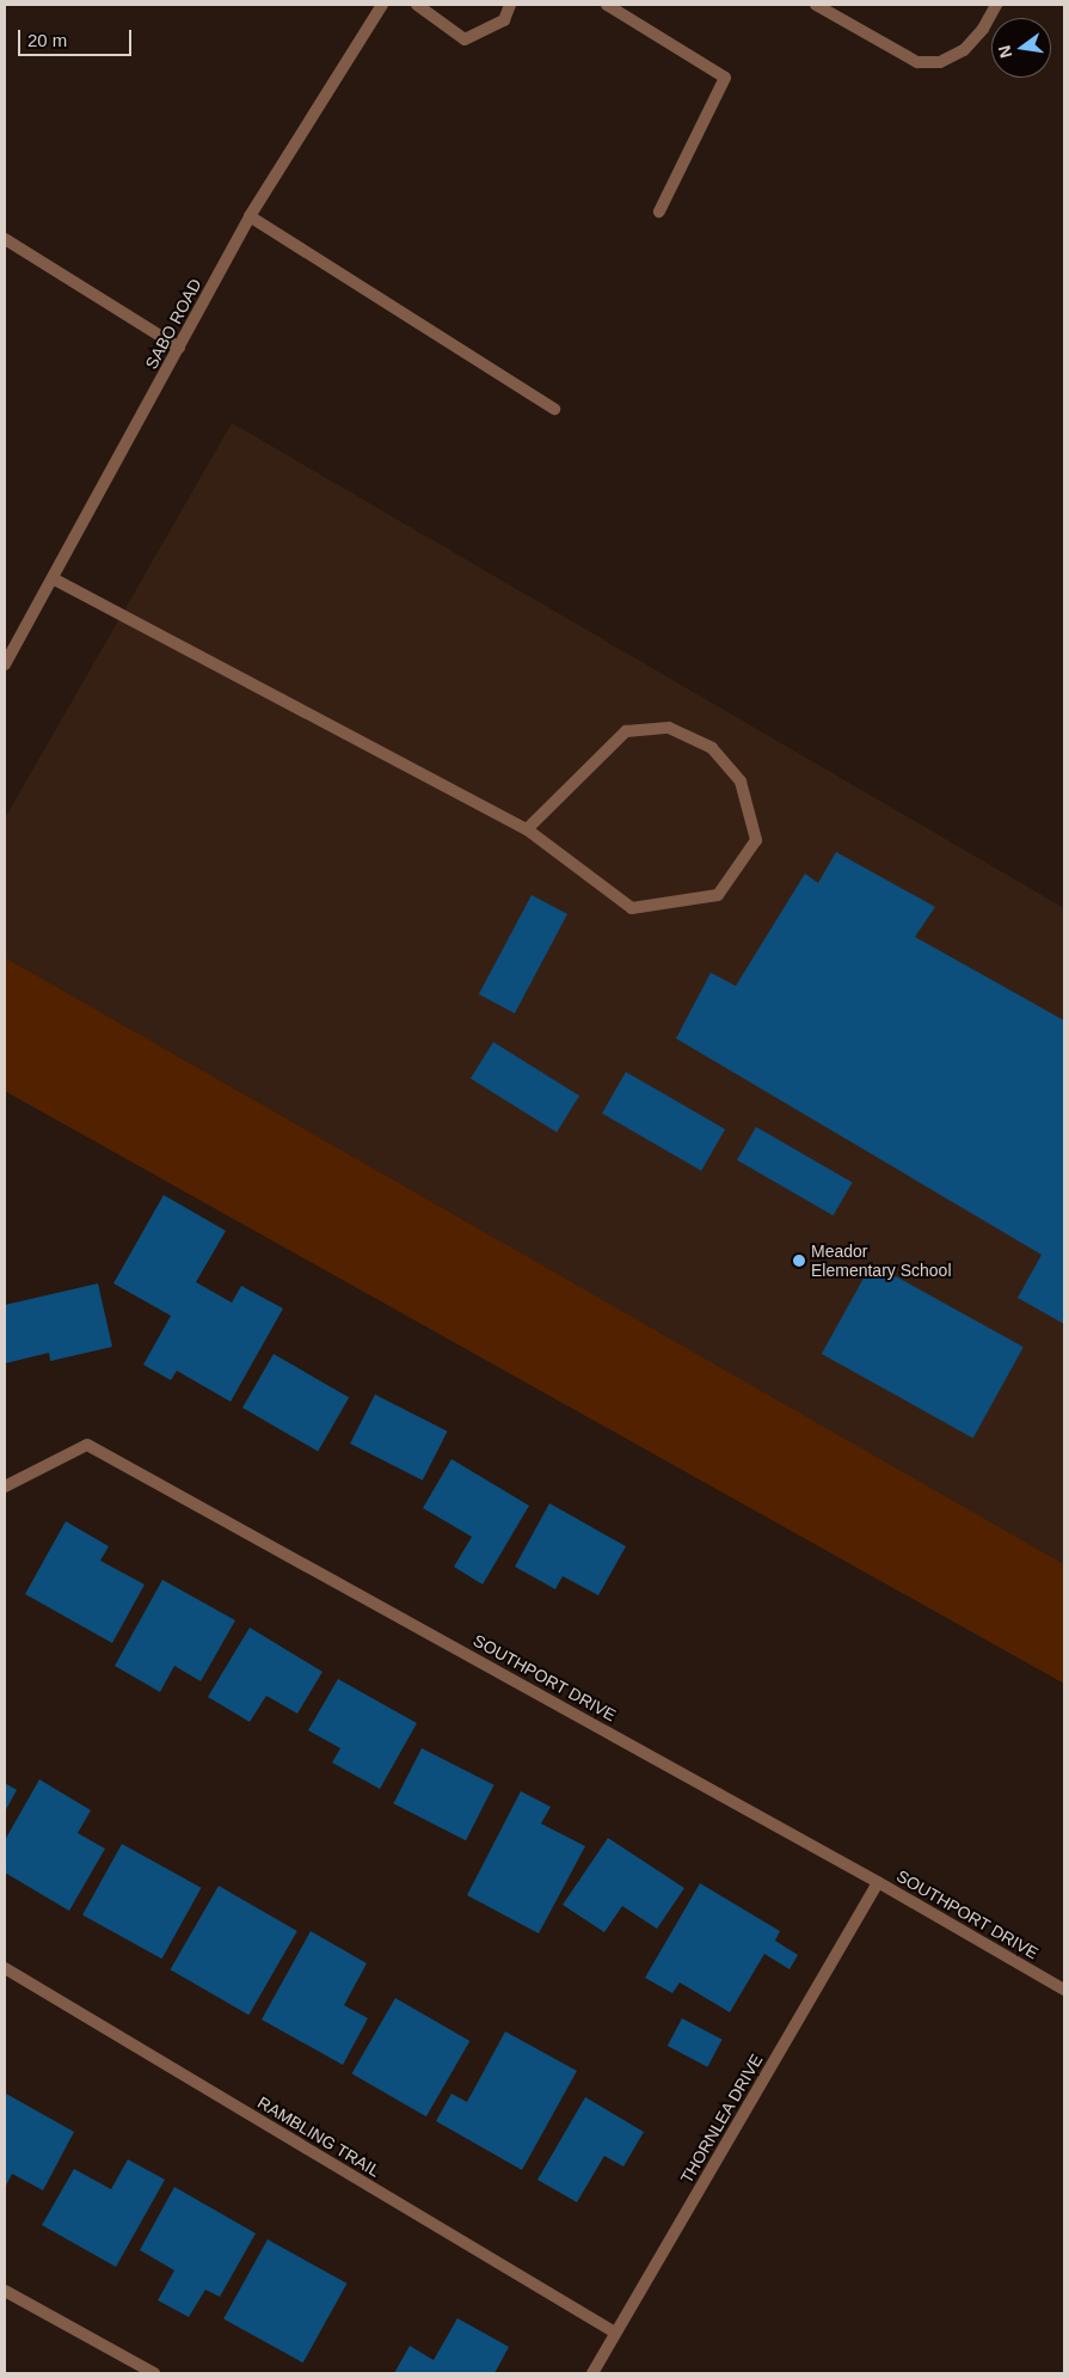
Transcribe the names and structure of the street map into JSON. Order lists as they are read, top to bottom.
{
  "streets": {
    "street": [
      "SABO ROAD",
      "SOUTHPORT DRIVE",
      "THORNLEA DRIVE",
      "RAMBLING TRAIL"
    ]
  },
  "crossings": [
    ["SOUTHPORT DRIVE", "THORNLEA DRIVE"],
    ["THORNLEA DRIVE", "RAMBLING TRAIL"]
  ],
  "places": ["Meador Elementary School"],
  "scale_bar": "20 m",
  "north": "left"
}
